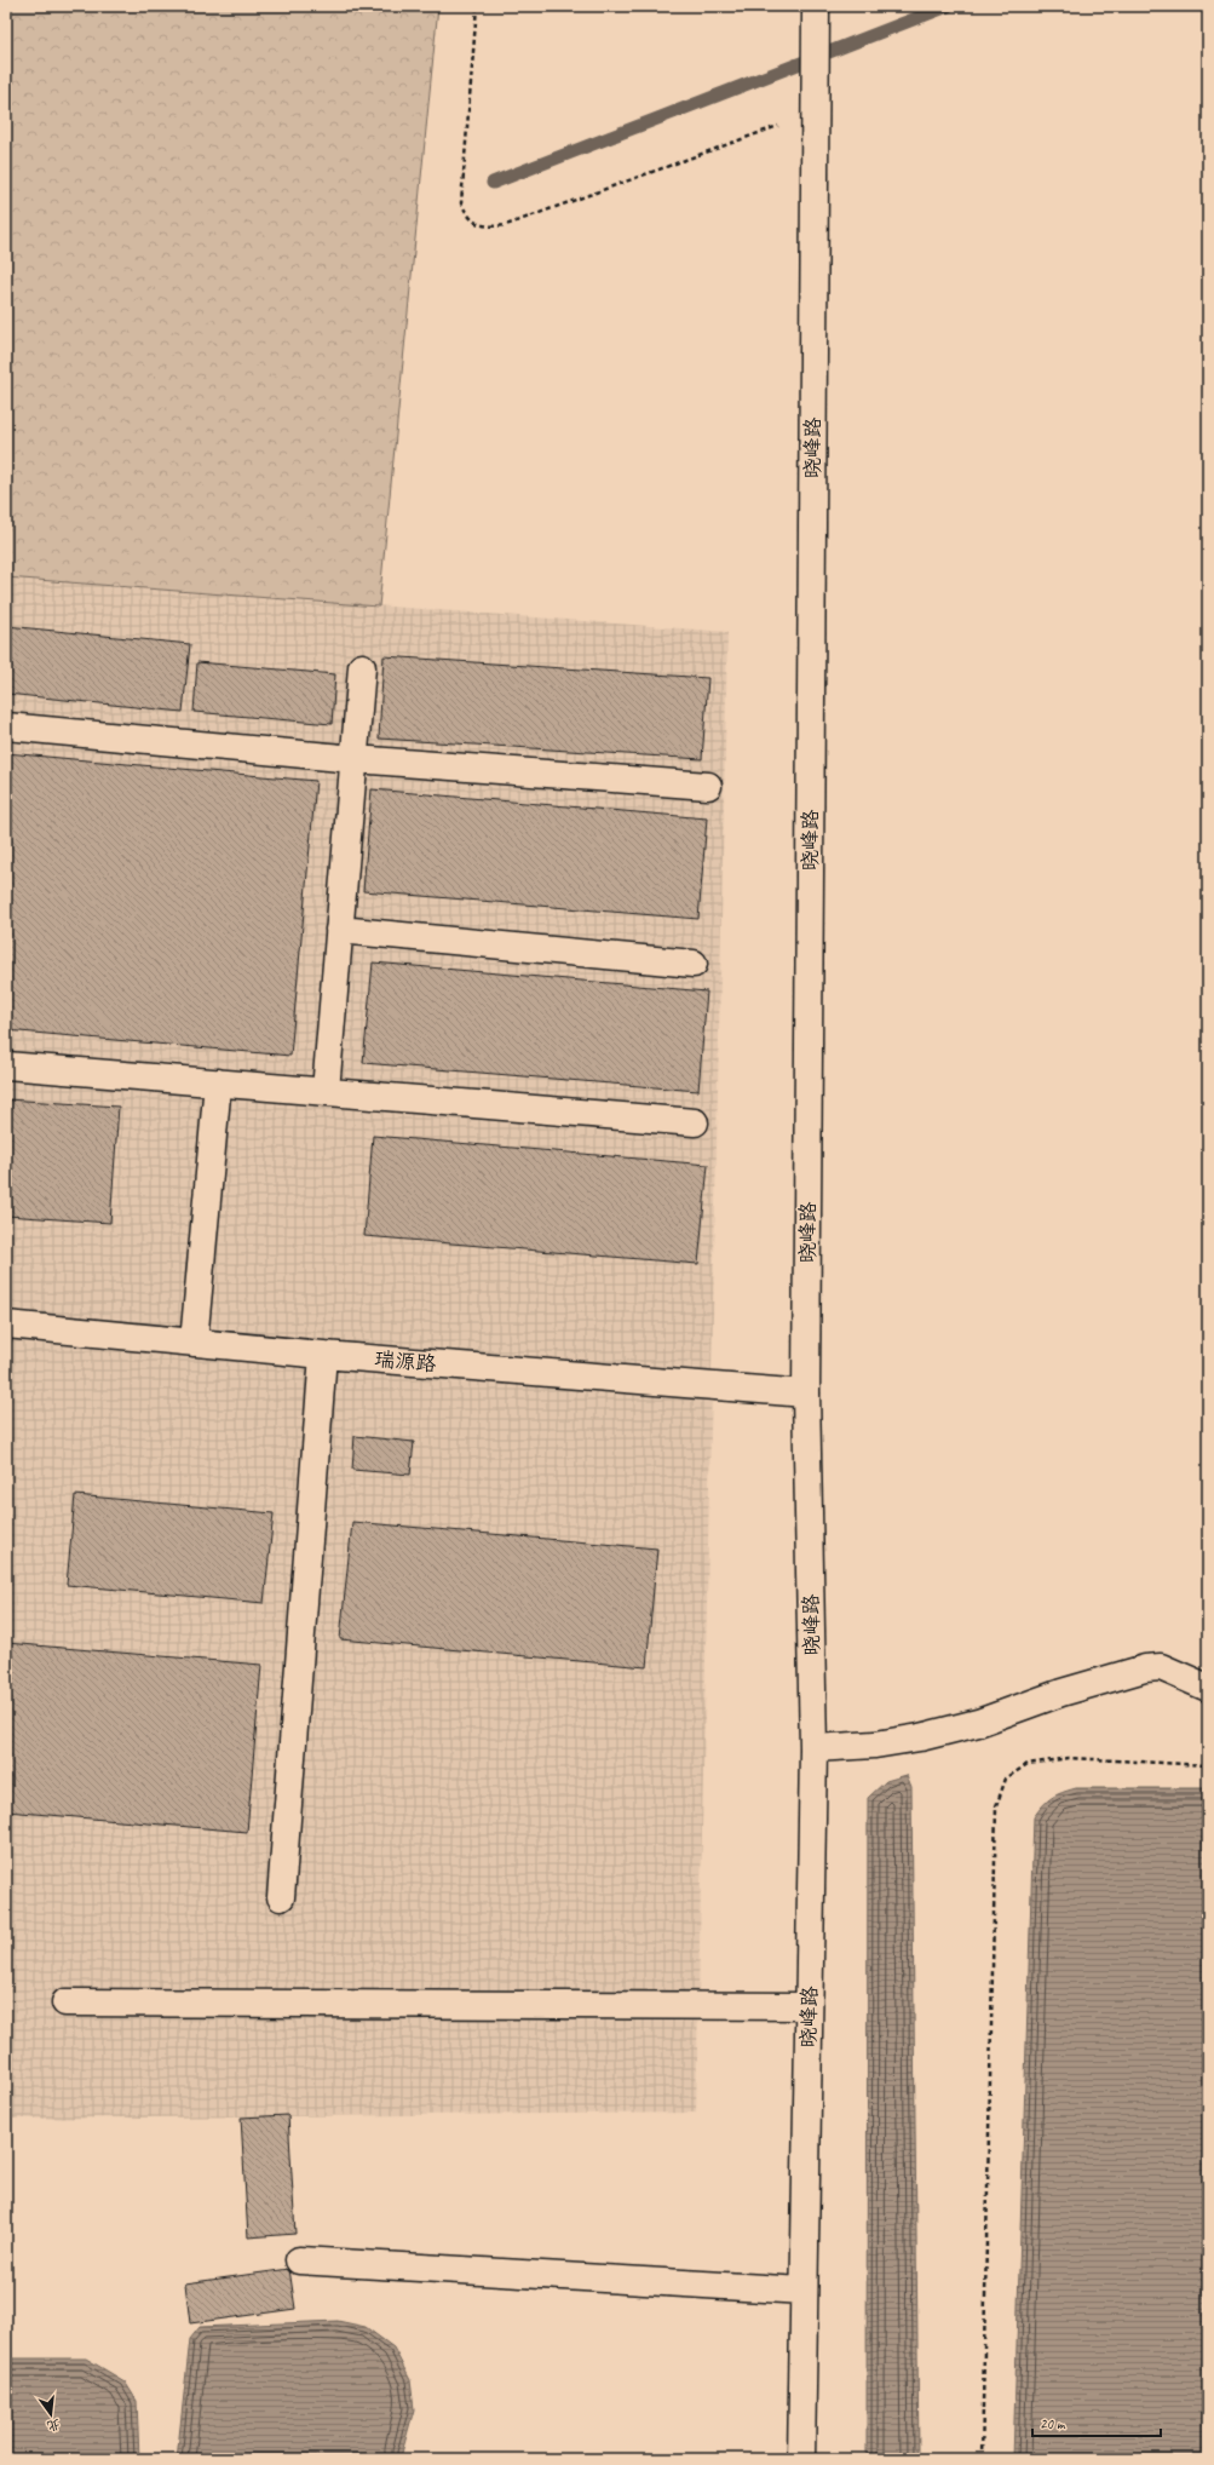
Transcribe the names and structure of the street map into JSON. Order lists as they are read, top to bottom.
{
  "streets": {
    "street": ["晓峰路", "瑞源路"]
  },
  "crossings": [
    ["晓峰路", "瑞源路"]
  ],
  "scale_bar": "20 m",
  "north": "bottom"
}
